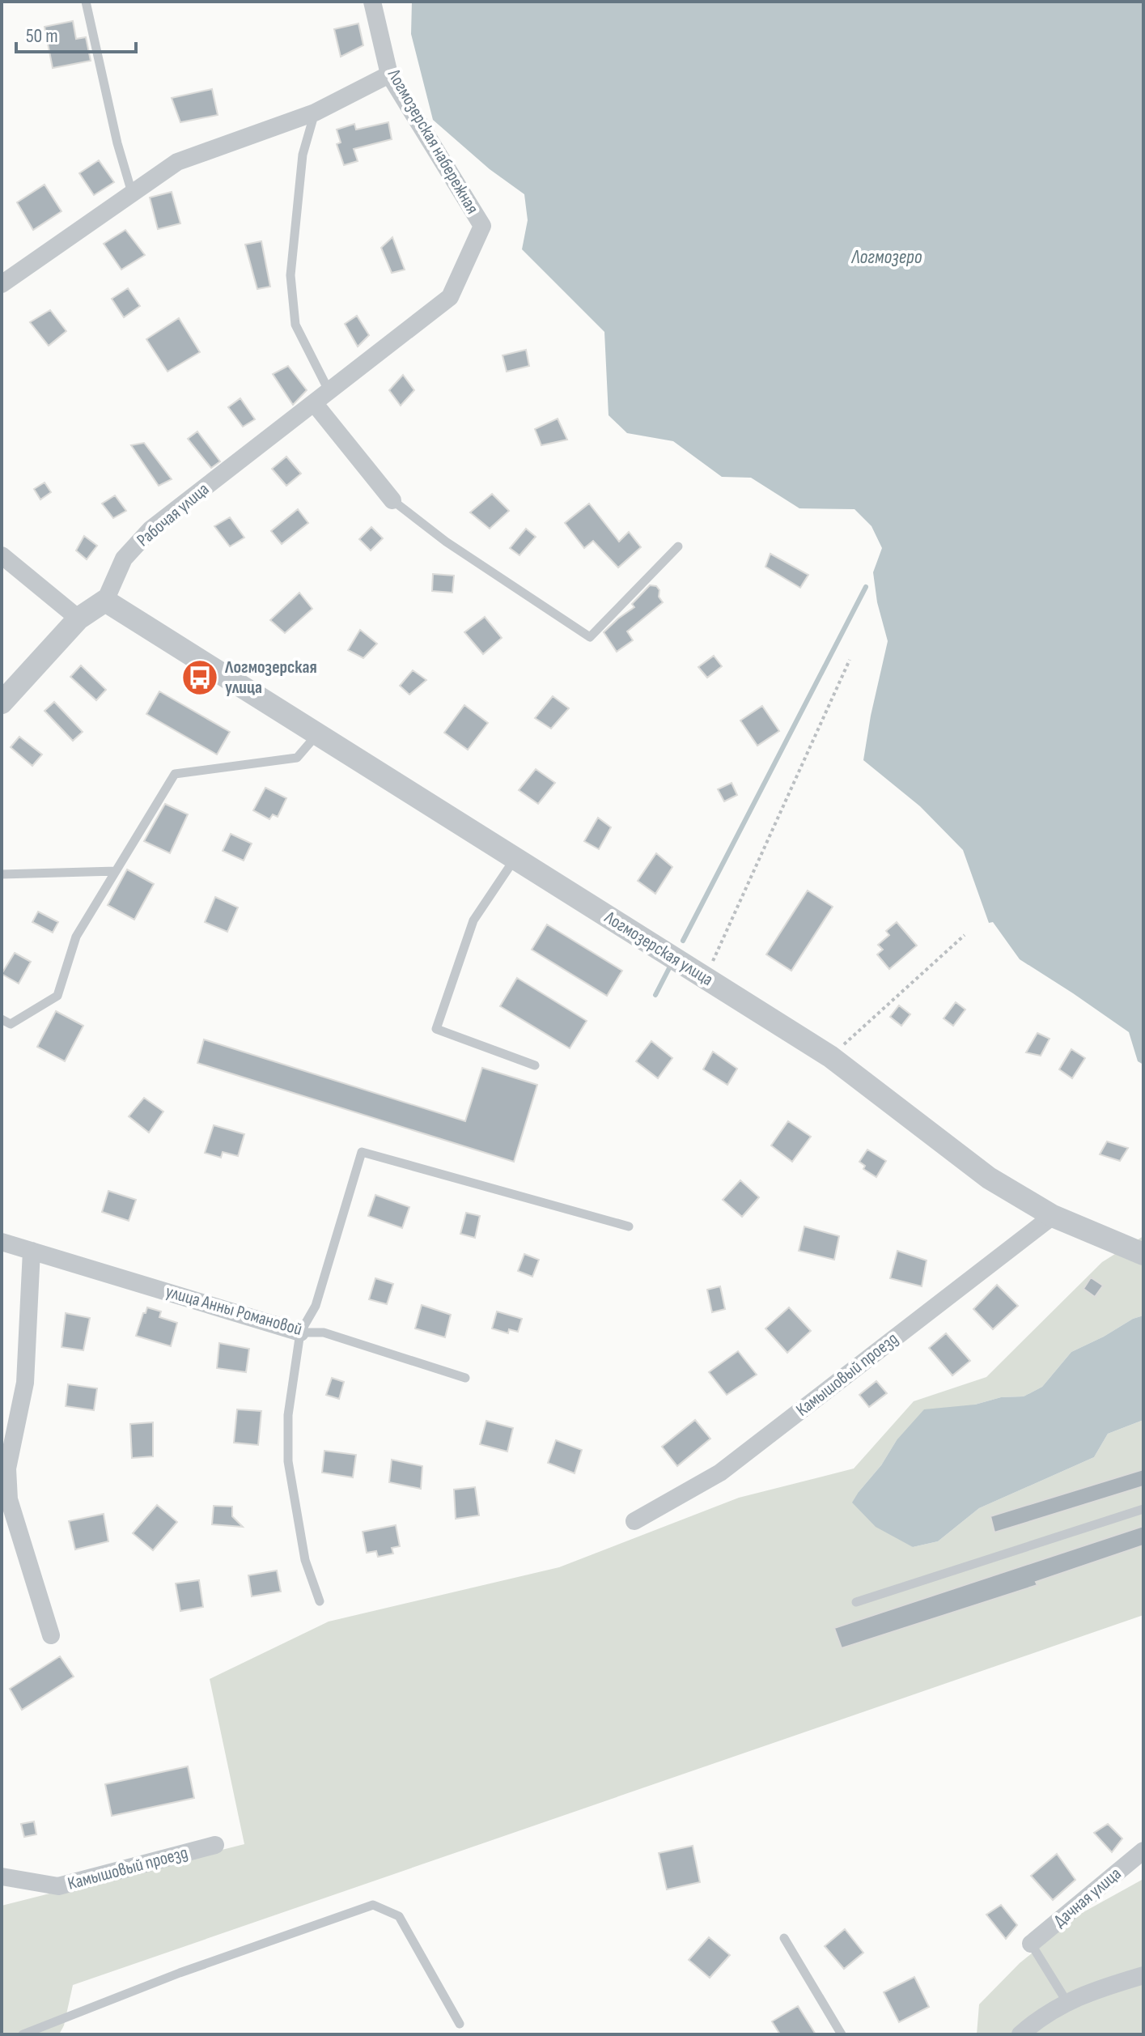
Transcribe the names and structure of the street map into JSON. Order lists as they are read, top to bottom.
{
  "streets": {
    "street": [
      "Логмозерская набережная",
      "Рабочая улица",
      "Логмозерская улица",
      "улица Анны Романовой",
      "Камышовый проезд",
      "Дачная улица"
    ]
  },
  "crossings": [
    ["Логмозерская набережная", "Рабочая улица"],
    ["Рабочая улица", "Логмозерская улица"],
    ["Логмозерская улица", "Камышовый проезд"]
  ],
  "water": ["Логмозеро"],
  "places": {
    "bus stop": ["Логмозерская улица"]
  },
  "scale_bar": "50 m"
}
